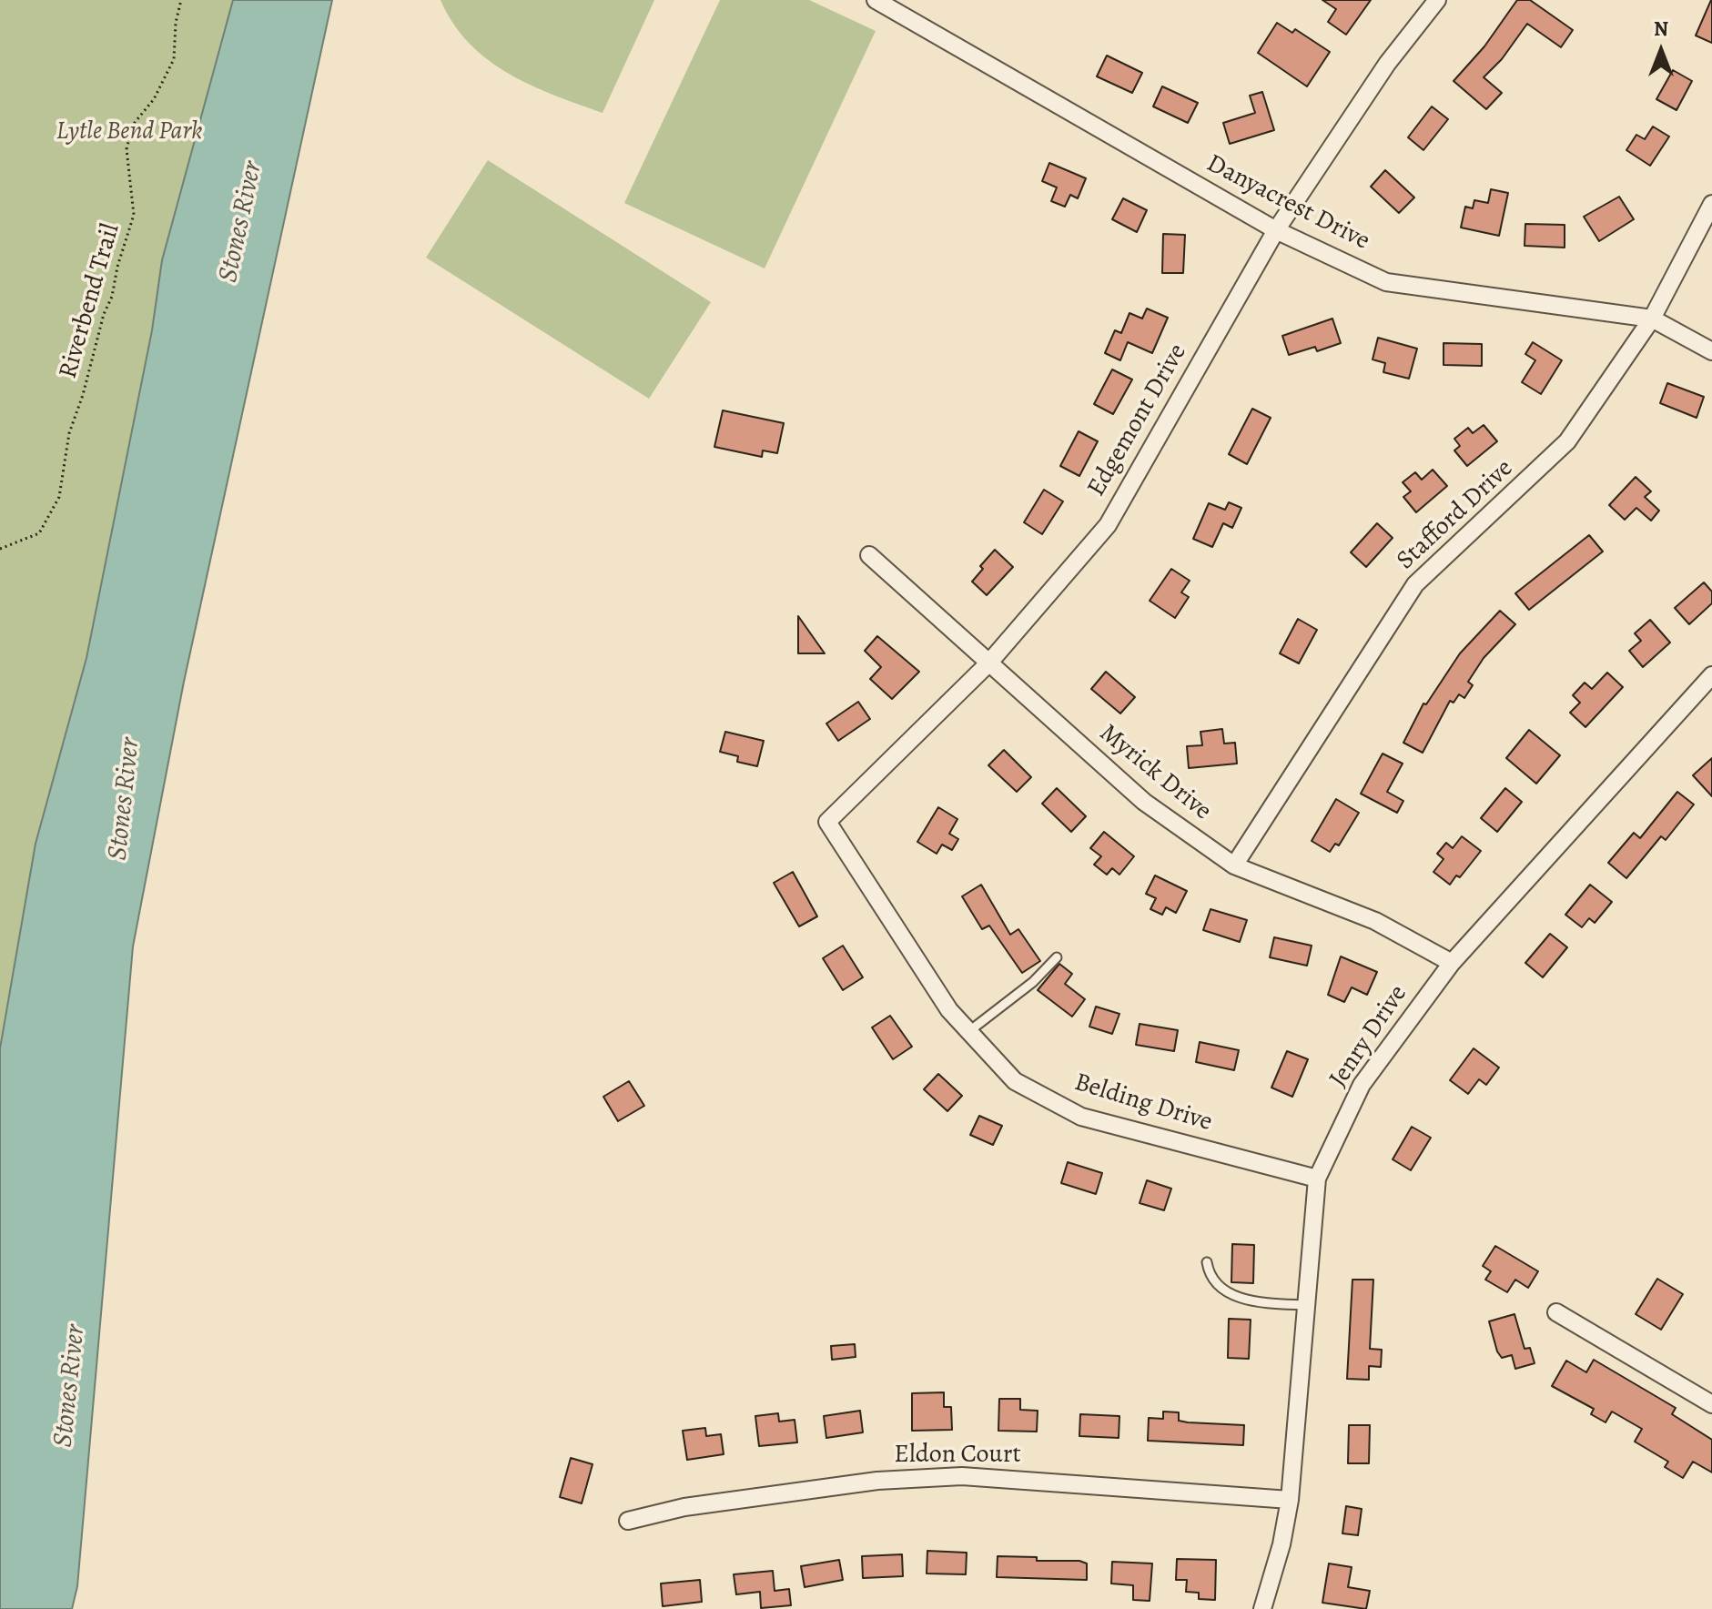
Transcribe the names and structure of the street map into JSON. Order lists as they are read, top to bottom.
{
  "streets": {
    "street": [
      "Danyacrest Drive",
      "Edgemont Drive",
      "Stafford Drive",
      "Myrick Drive",
      "Jenry Drive",
      "Belding Drive",
      "Eldon Court"
    ],
    "path": ["Riverbend Trail"]
  },
  "crossings": [
    ["Danyacrest Drive", "Edgemont Drive"],
    ["Danyacrest Drive", "Stafford Drive"],
    ["Edgemont Drive", "Myrick Drive"],
    ["Edgemont Drive", "Belding Drive"],
    ["Stafford Drive", "Myrick Drive"],
    ["Myrick Drive", "Jenry Drive"],
    ["Jenry Drive", "Belding Drive"],
    ["Jenry Drive", "Eldon Court"]
  ],
  "water": ["Stones River"],
  "parks": ["Lytle Bend Park"],
  "north": "top"
}
